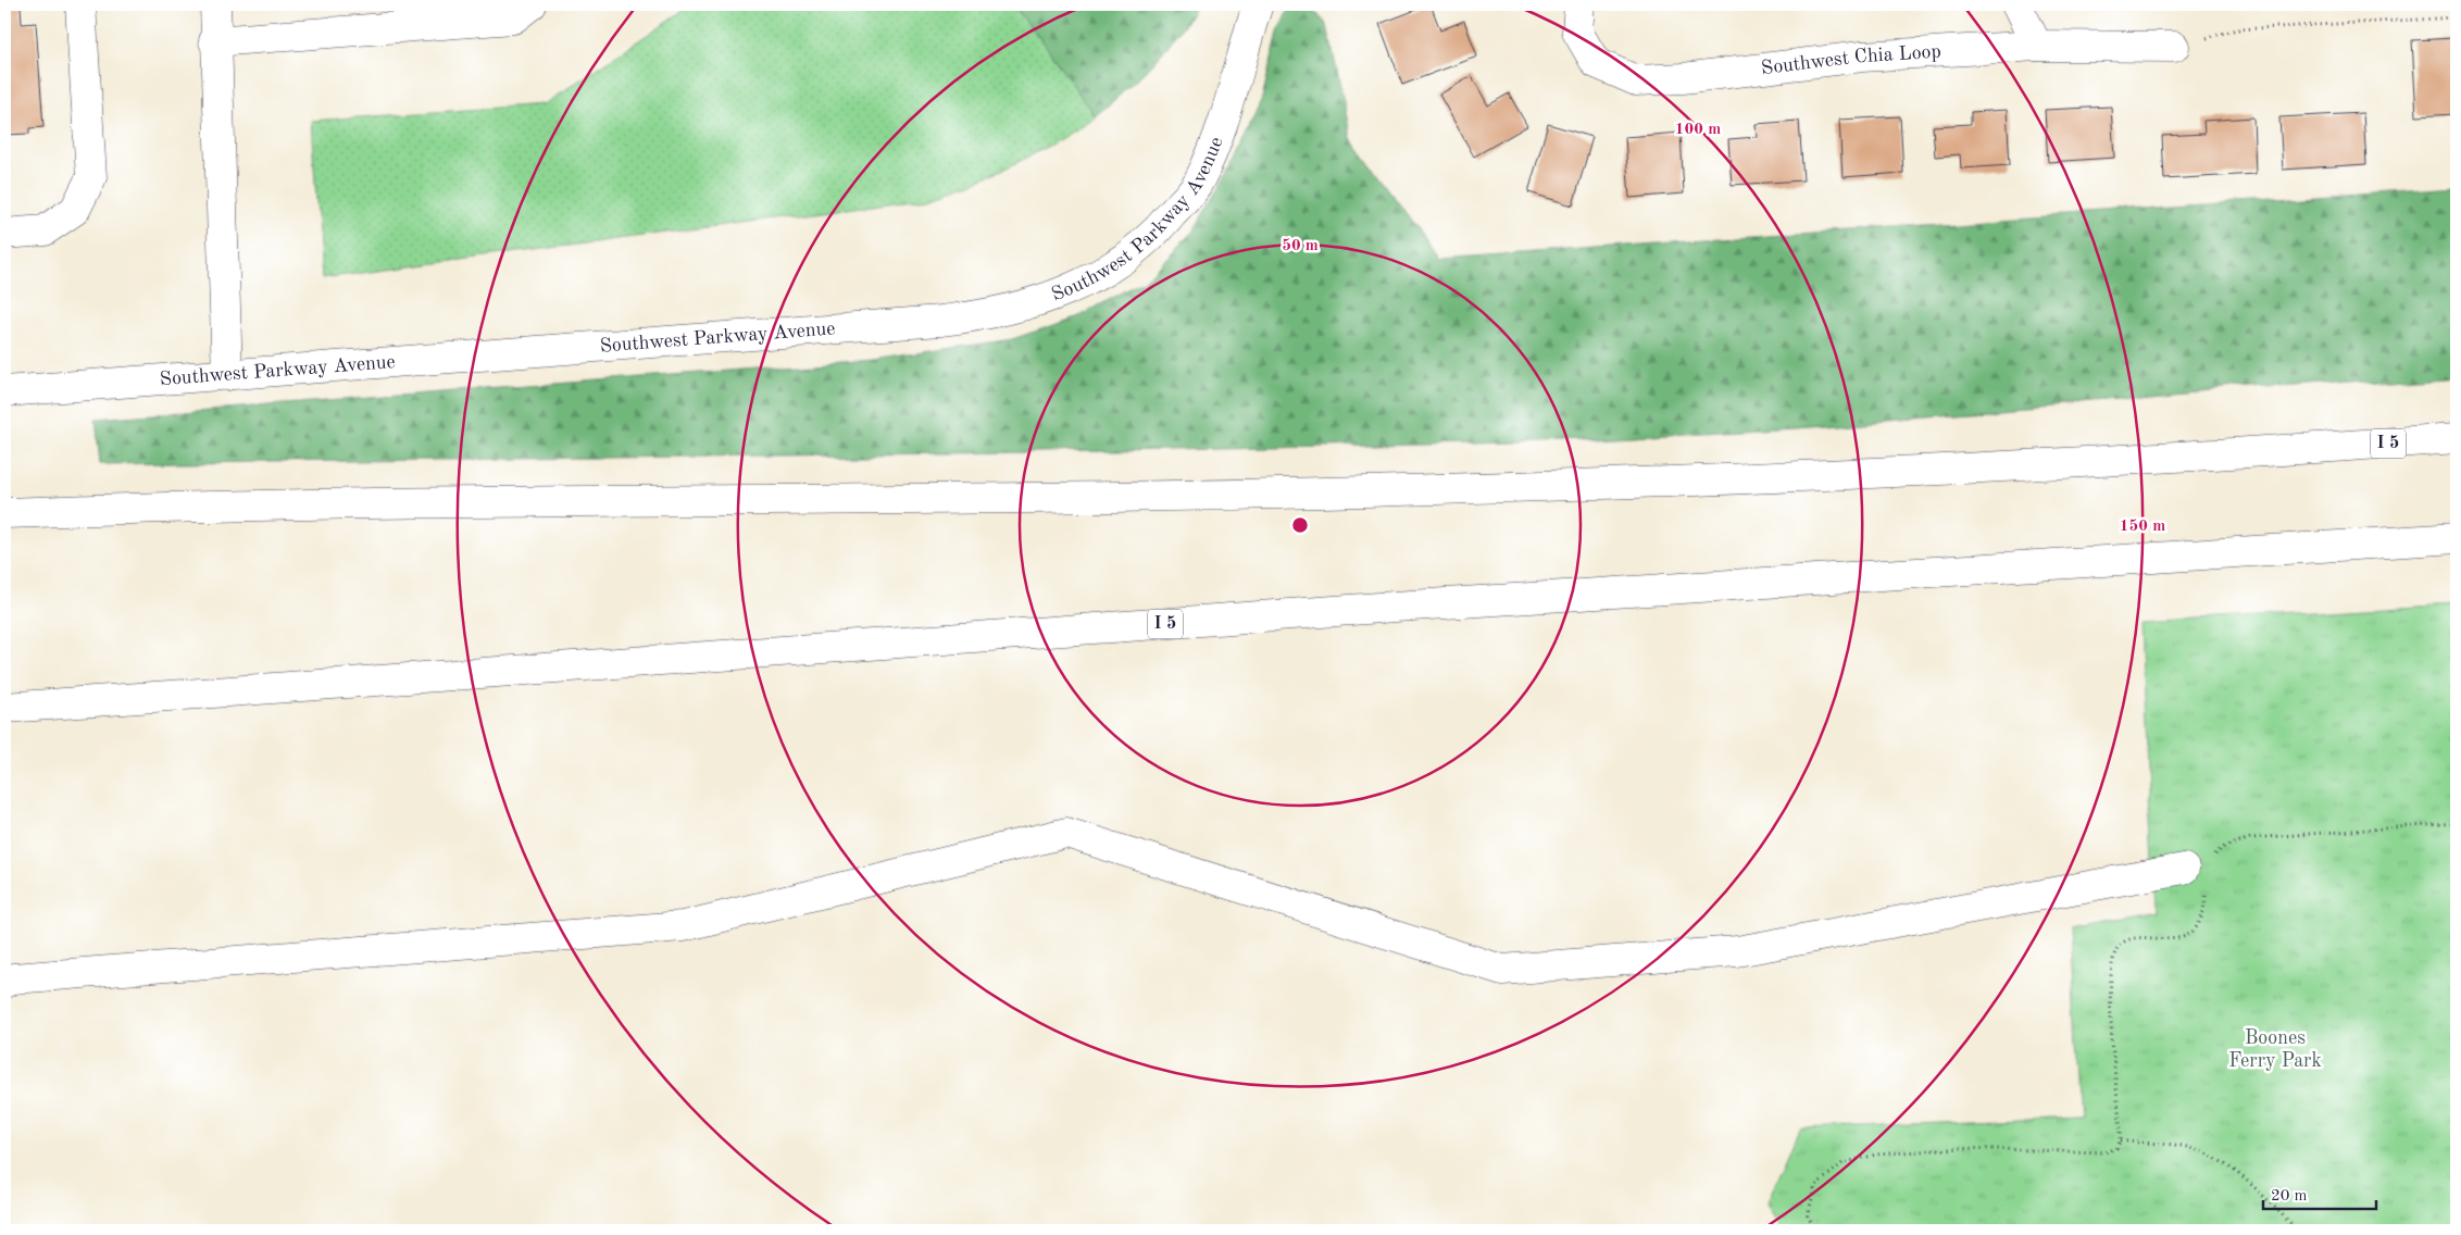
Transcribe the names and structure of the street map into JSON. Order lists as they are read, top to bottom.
{
  "streets": {
    "main road": ["Southwest Chia Loop", "Southwest Parkway Avenue", "I 5"]
  },
  "parks": ["Boones Ferry Park"],
  "scale_bar": "20 m",
  "rings": ["100 m", "50 m", "150 m"]
}
